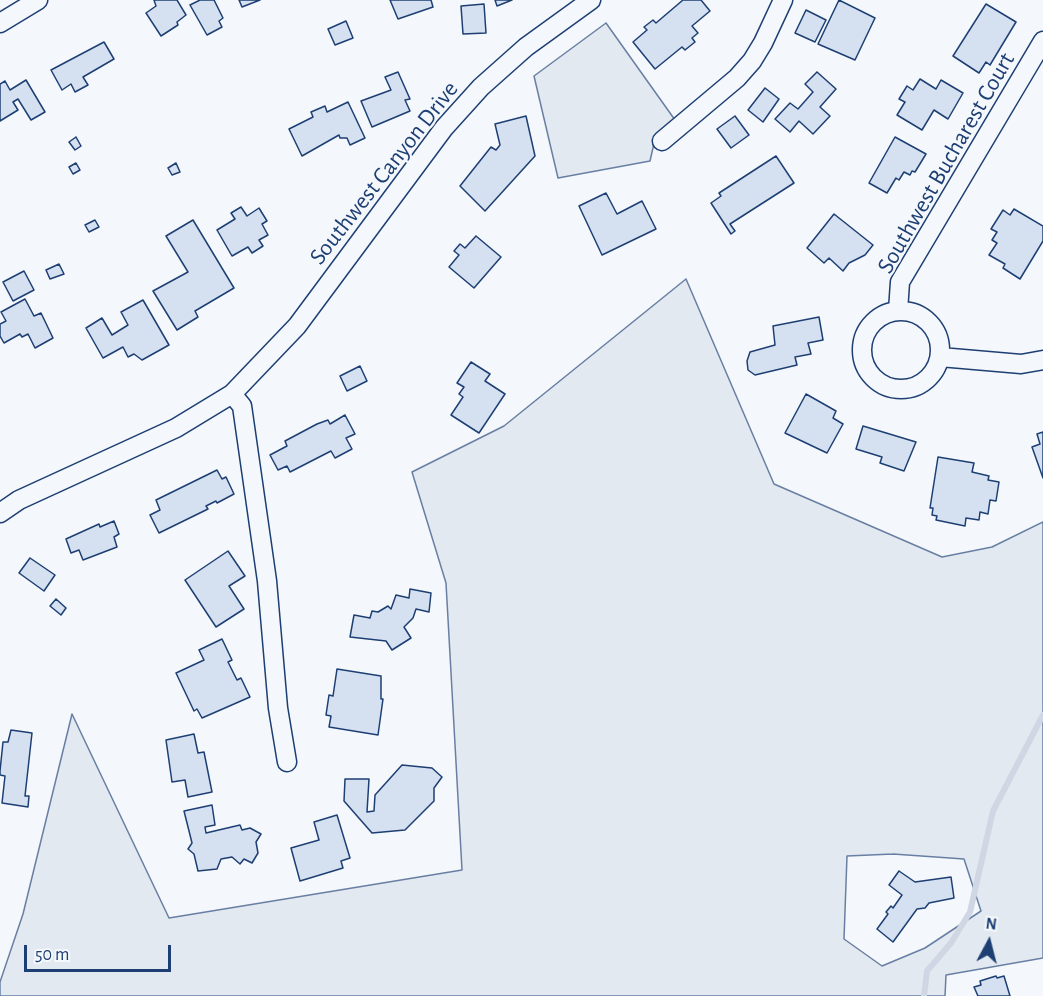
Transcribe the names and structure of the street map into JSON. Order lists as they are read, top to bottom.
{
  "streets": {
    "street": ["Southwest Bucharest Court", "Southwest Canyon Drive"]
  },
  "scale_bar": "50 m",
  "north": "top"
}
